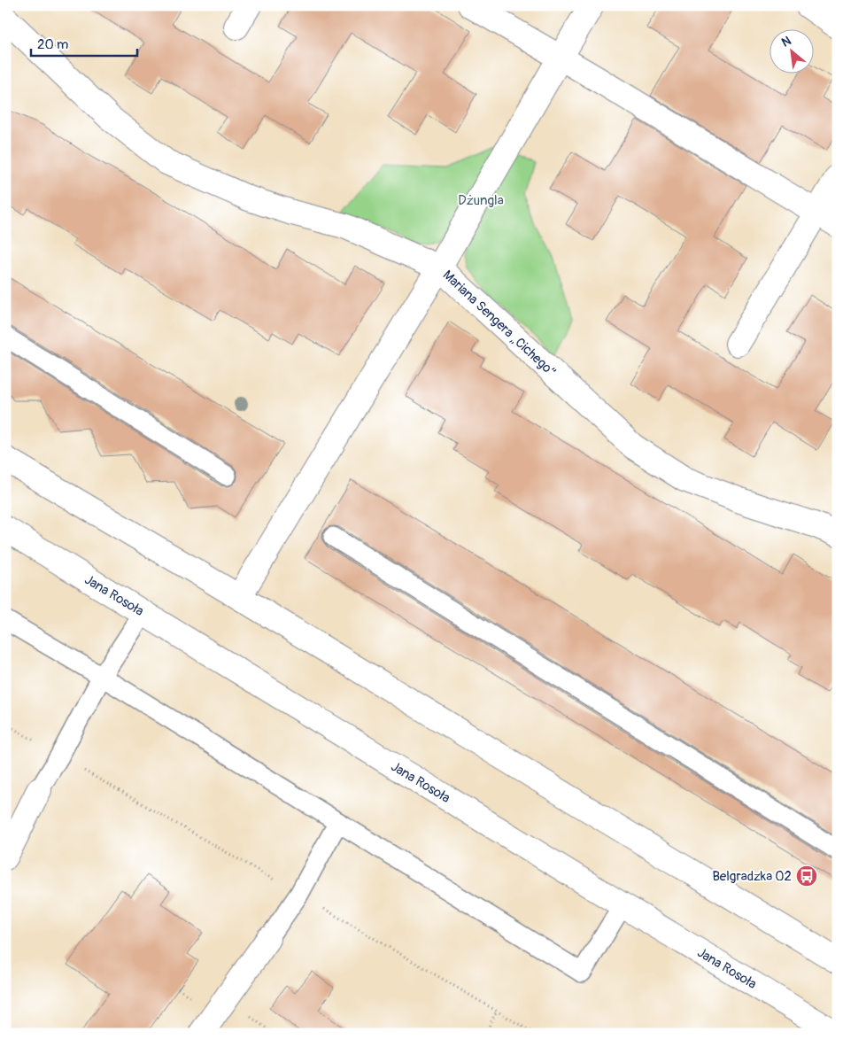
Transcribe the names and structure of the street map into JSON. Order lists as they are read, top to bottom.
{
  "streets": {
    "street": ["Mariana Sengera „Cichego”", "Jana Rosoła"]
  },
  "parks": ["Dżungla"],
  "places": {
    "bus stop": ["Belgradzka 02"]
  },
  "scale_bar": "20 m",
  "north": "top left"
}
